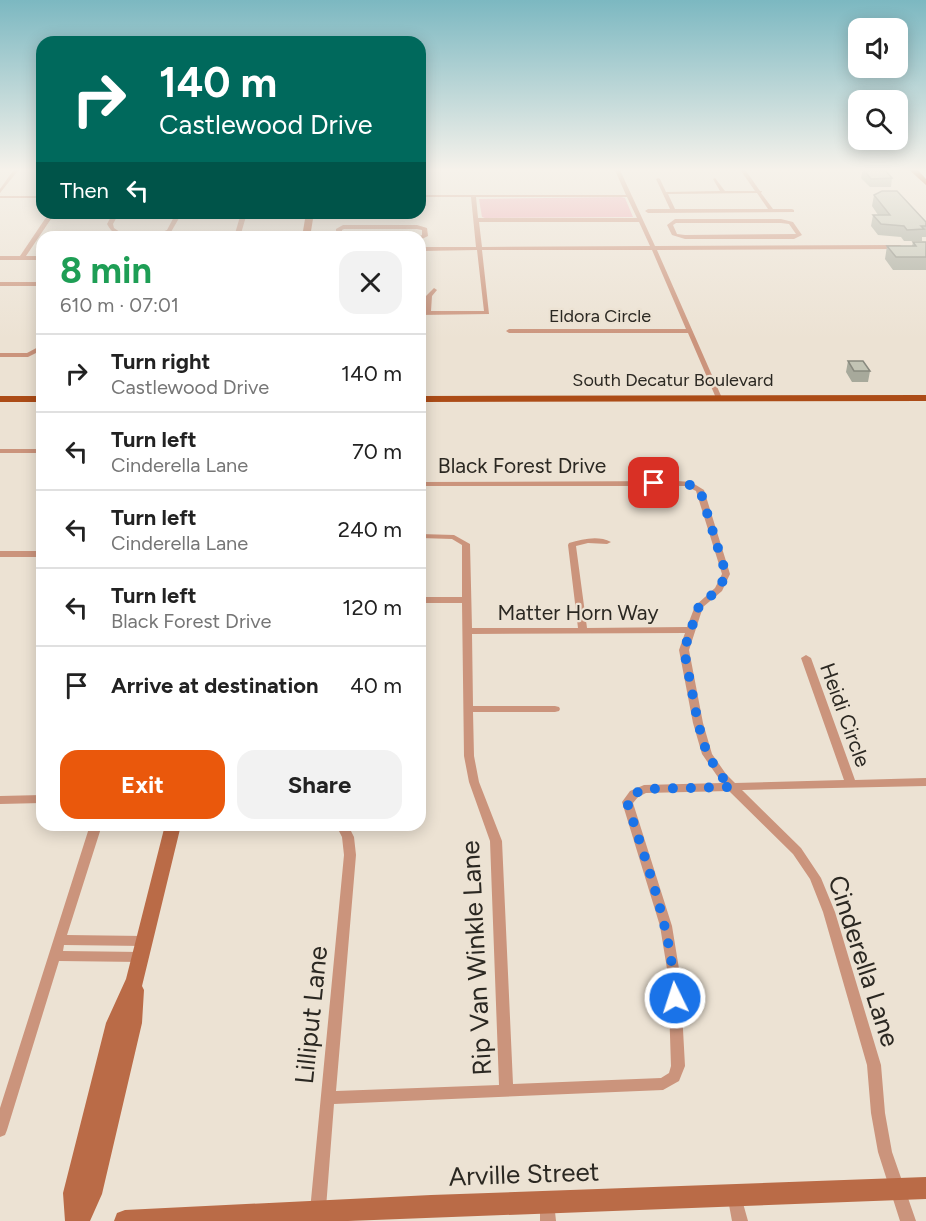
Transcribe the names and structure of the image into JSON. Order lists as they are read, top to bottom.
{
  "streets": {
    "main road": ["South Decatur Boulevard", "Arville Street"],
    "street": [
      "Eldora Circle",
      "Black Forest Drive",
      "Matter Horn Way",
      "Heidi Circle",
      "Rip Van Winkle Lane",
      "Cinderella Lane",
      "Lilliput Lane"
    ]
  },
  "crossings": [
    ["Black Forest Drive", "Cinderella Lane"],
    ["Matter Horn Way", "Rip Van Winkle Lane"],
    ["Matter Horn Way", "Cinderella Lane"],
    ["Cinderella Lane", "Arville Street"],
    ["Lilliput Lane", "Arville Street"]
  ],
  "page": {
    "turn": ["140 m", "Castlewood Drive"],
    "then": "Then",
    "heading": ["8 min", "610 m · 07:01"],
    "list": [
      {
        "name": "Turn right",
        "note": "Castlewood Drive",
        "value": "140 m"
      },
      {
        "name": "Turn left",
        "note": "Cinderella Lane",
        "value": "70 m"
      },
      {
        "name": "Turn left",
        "note": "Cinderella Lane",
        "value": "240 m"
      },
      {
        "name": "Turn left",
        "note": "Black Forest Drive",
        "value": "120 m"
      },
      {
        "name": "Arrive at destination",
        "value": "40 m"
      }
    ],
    "buttons": ["Exit", "Share"]
  }
}
